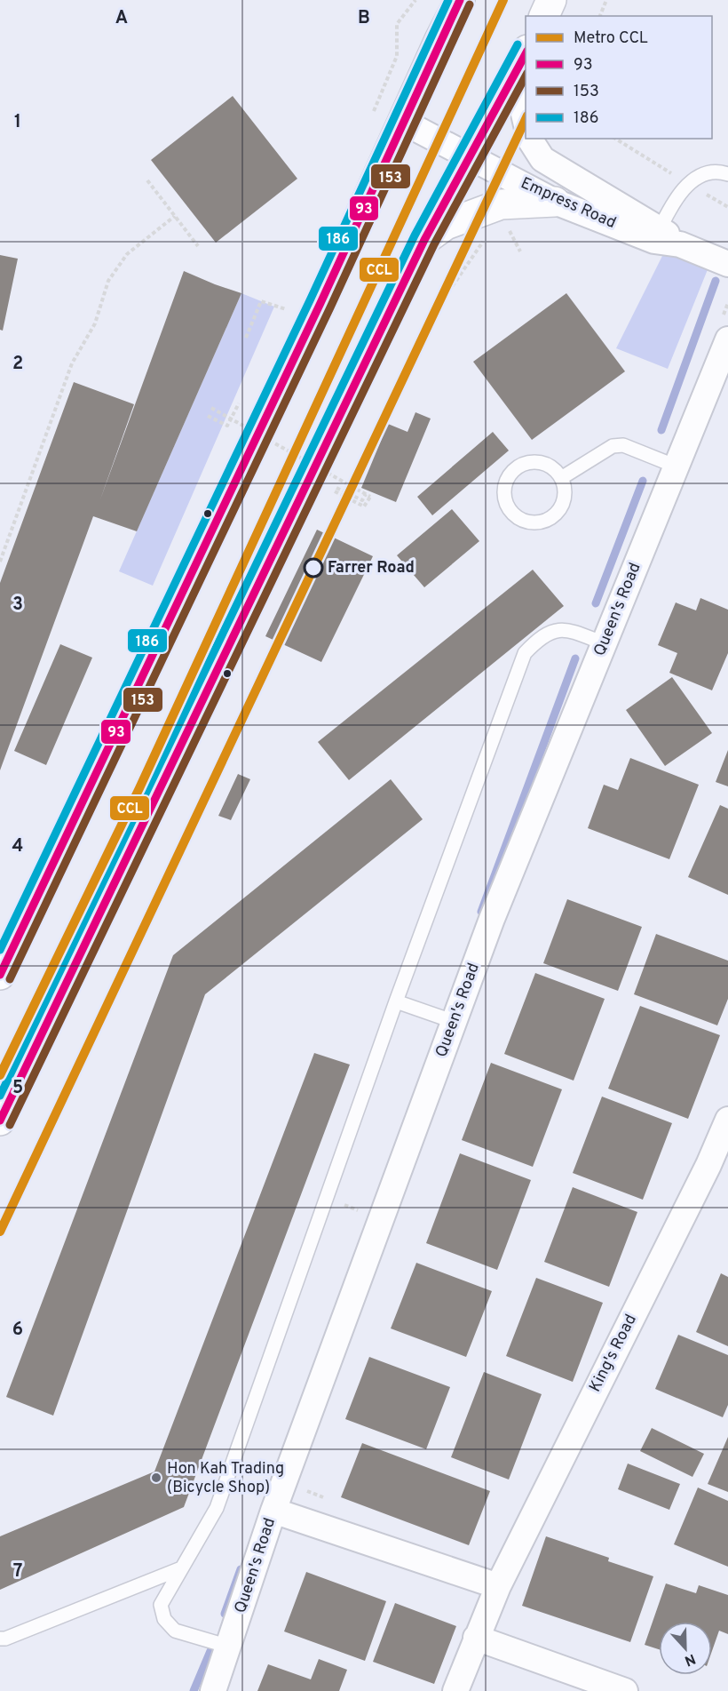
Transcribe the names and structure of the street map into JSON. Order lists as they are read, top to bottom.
{
  "streets": {
    "street": ["Empress Road", "Queen's Road", "King's Road"]
  },
  "places": ["Farrer Road", "Hon Kah Trading (Bicycle Shop)"],
  "lines": [
    "metro line CCL",
    "transit line 93",
    "transit line 186",
    "transit line 153"
  ],
  "legend": [
    "Metro CCL",
    "93",
    "153",
    "186"
  ],
  "north": "bottom",
  "grid": {
    "columns": ["A", "B"],
    "rows": [
      "1",
      "2",
      "3",
      "4",
      "5",
      "6",
      "7"
    ]
  }
}
